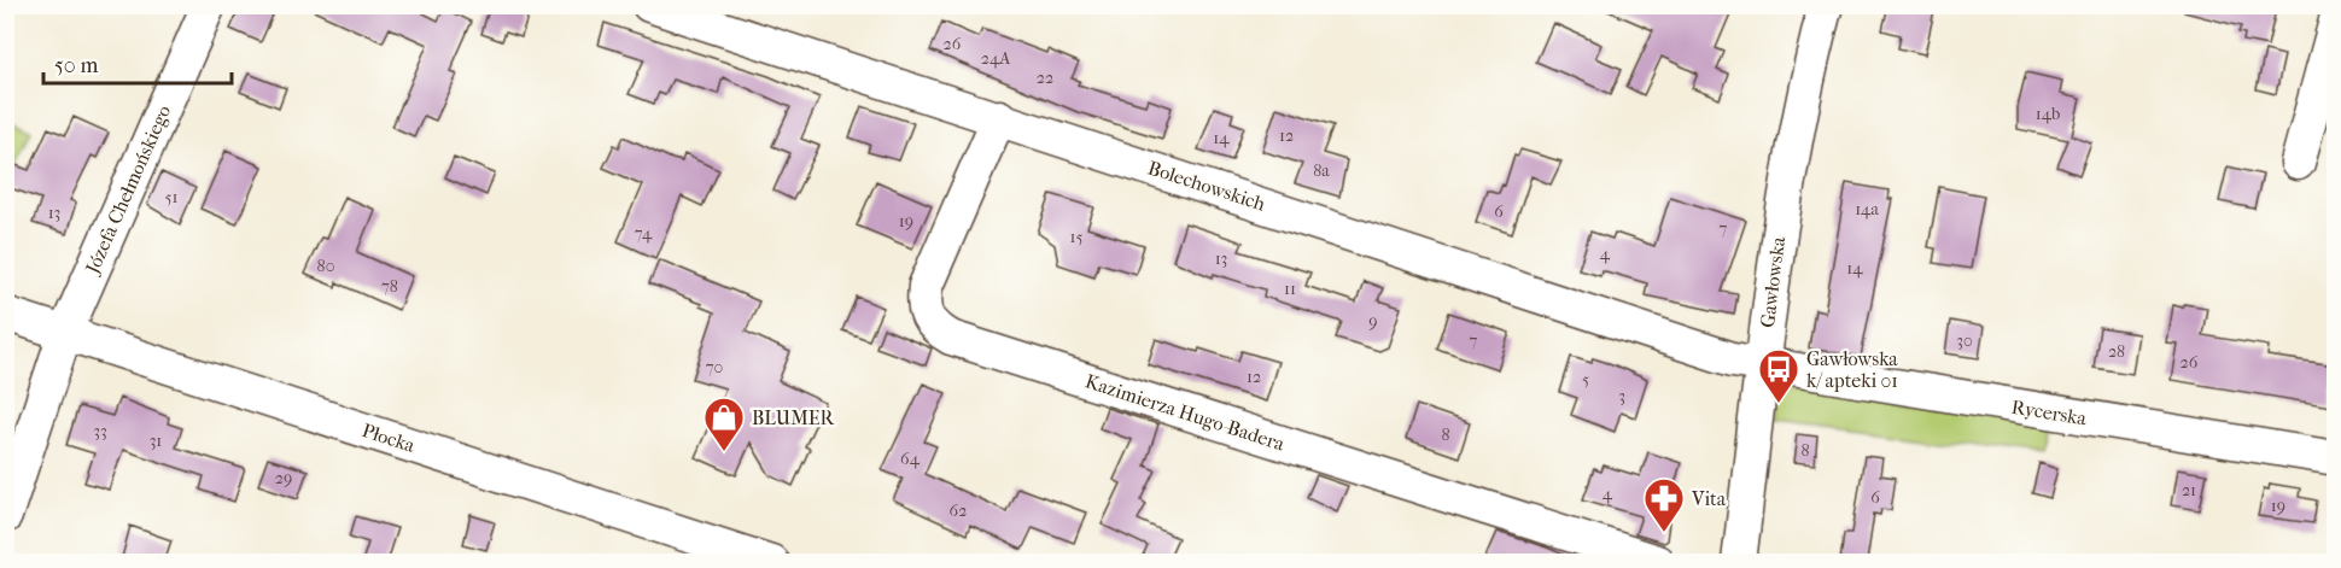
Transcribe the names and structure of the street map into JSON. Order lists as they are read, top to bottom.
{
  "streets": {
    "street": [
      "Bolechowskich",
      "Józefa Chełmońskiego",
      "Gawłowska",
      "Kazimierza Hugo-Badera",
      "Rycerska",
      "Płocka"
    ]
  },
  "crossings": [
    ["Bolechowskich", "Gawłowska"],
    ["Bolechowskich", "Kazimierza Hugo-Badera"],
    ["Bolechowskich", "Rycerska"],
    ["Józefa Chełmońskiego", "Płocka"],
    ["Gawłowska", "Rycerska"]
  ],
  "places": {
    "bus stop": ["Gawłowska k/ apteki 01"],
    "shop": ["BLUMER"],
    "pharmacy": ["Vita"]
  },
  "house_numbers": [
    "26",
    "24A",
    "22",
    "14b",
    "12",
    "14",
    "8a",
    "51",
    "14a",
    "6",
    "13",
    "19",
    "7",
    "74",
    "15",
    "4",
    "13",
    "80",
    "14",
    "78",
    "11",
    "9",
    "7",
    "30",
    "28",
    "26",
    "70",
    "12",
    "5",
    "3",
    "33",
    "8",
    "31",
    "8",
    "64",
    "29",
    "21",
    "4",
    "6",
    "19",
    "62"
  ],
  "scale_bar": "50 m"
}
